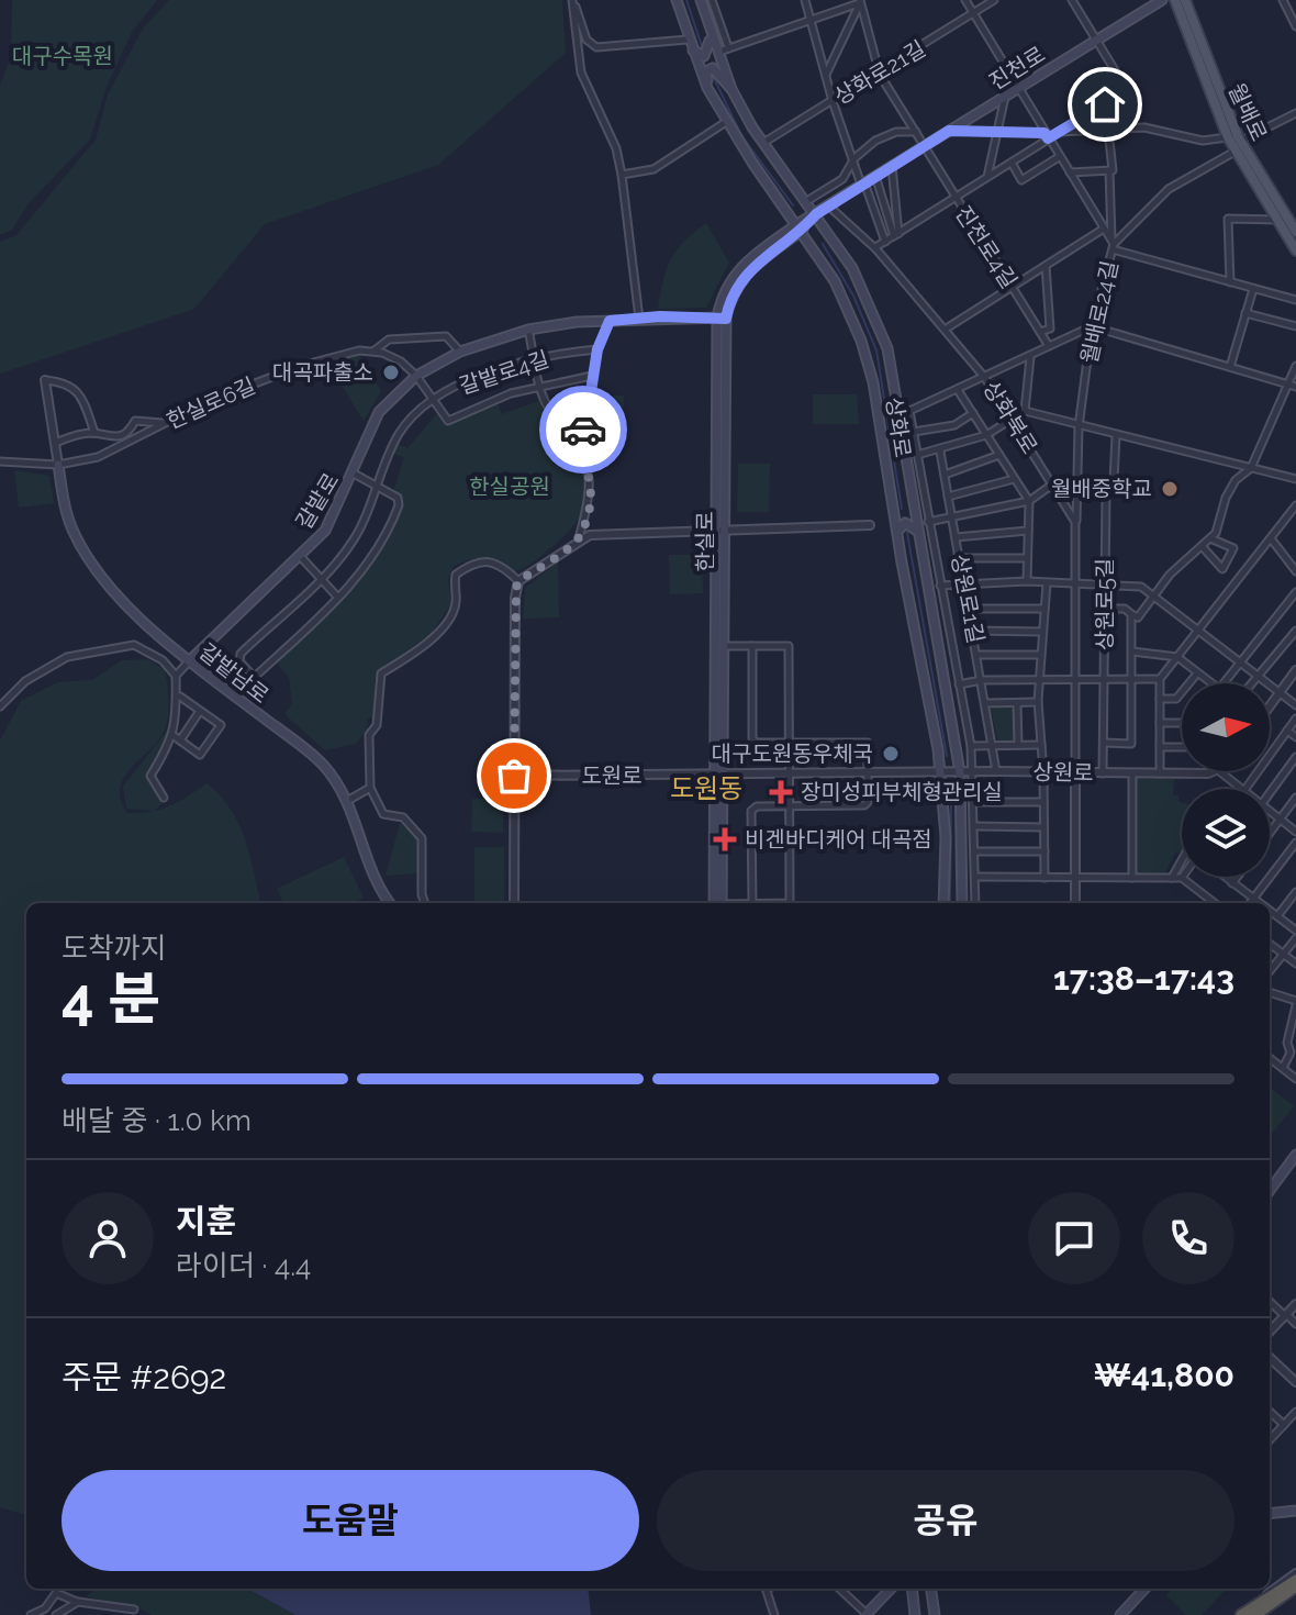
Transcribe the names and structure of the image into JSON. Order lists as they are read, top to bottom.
{
  "streets": {
    "main road": [
      "진천로",
      "월배로",
      "상화로",
      "갈밭로",
      "한실로",
      "갈밭남로"
    ],
    "street": [
      "상화로21길",
      "진천로4길",
      "월배로24길",
      "갈밭로4길",
      "한실로6길",
      "상화북로",
      "상원로1길",
      "상원로5길",
      "상원로",
      "도원로"
    ]
  },
  "crossings": [
    ["진천로", "진천로4길"],
    ["진천로", "상화북로"],
    ["진천로", "상화로"],
    ["진천로", "한실로"],
    ["상화로21길", "진천로4길"],
    ["상화로21길", "상화로"],
    ["월배로", "월배로24길"],
    ["월배로24길", "상화북로"],
    ["한실로6길", "갈밭남로"],
    ["상화로", "한실로"],
    ["상화로", "상원로"],
    ["상화로", "도원로"],
    ["갈밭로", "한실로"],
    ["갈밭로", "갈밭남로"],
    ["한실로", "도원로"],
    ["상원로1길", "상원로"],
    ["상원로5길", "상원로"],
    ["상원로", "도원로"]
  ],
  "districts": ["도원동"],
  "parks": ["대구수목원", "한실공원"],
  "places": {
    "other": ["대곡파출소", "월배중학교", "대구도원동우체국"],
    "health": ["장미성피부체형관리실", "비겐바디케어 대곡점"]
  },
  "north": "right",
  "page": {
    "heading": ["4 분", "도착까지", "17:38–17:43"],
    "panel": [
      "지훈",
      "라이더 · 4.4",
      "주문 #2692",
      "₩41,800"
    ],
    "bar": "배달 중 · 1.0 km",
    "buttons": ["도움말", "공유"]
  }
}
